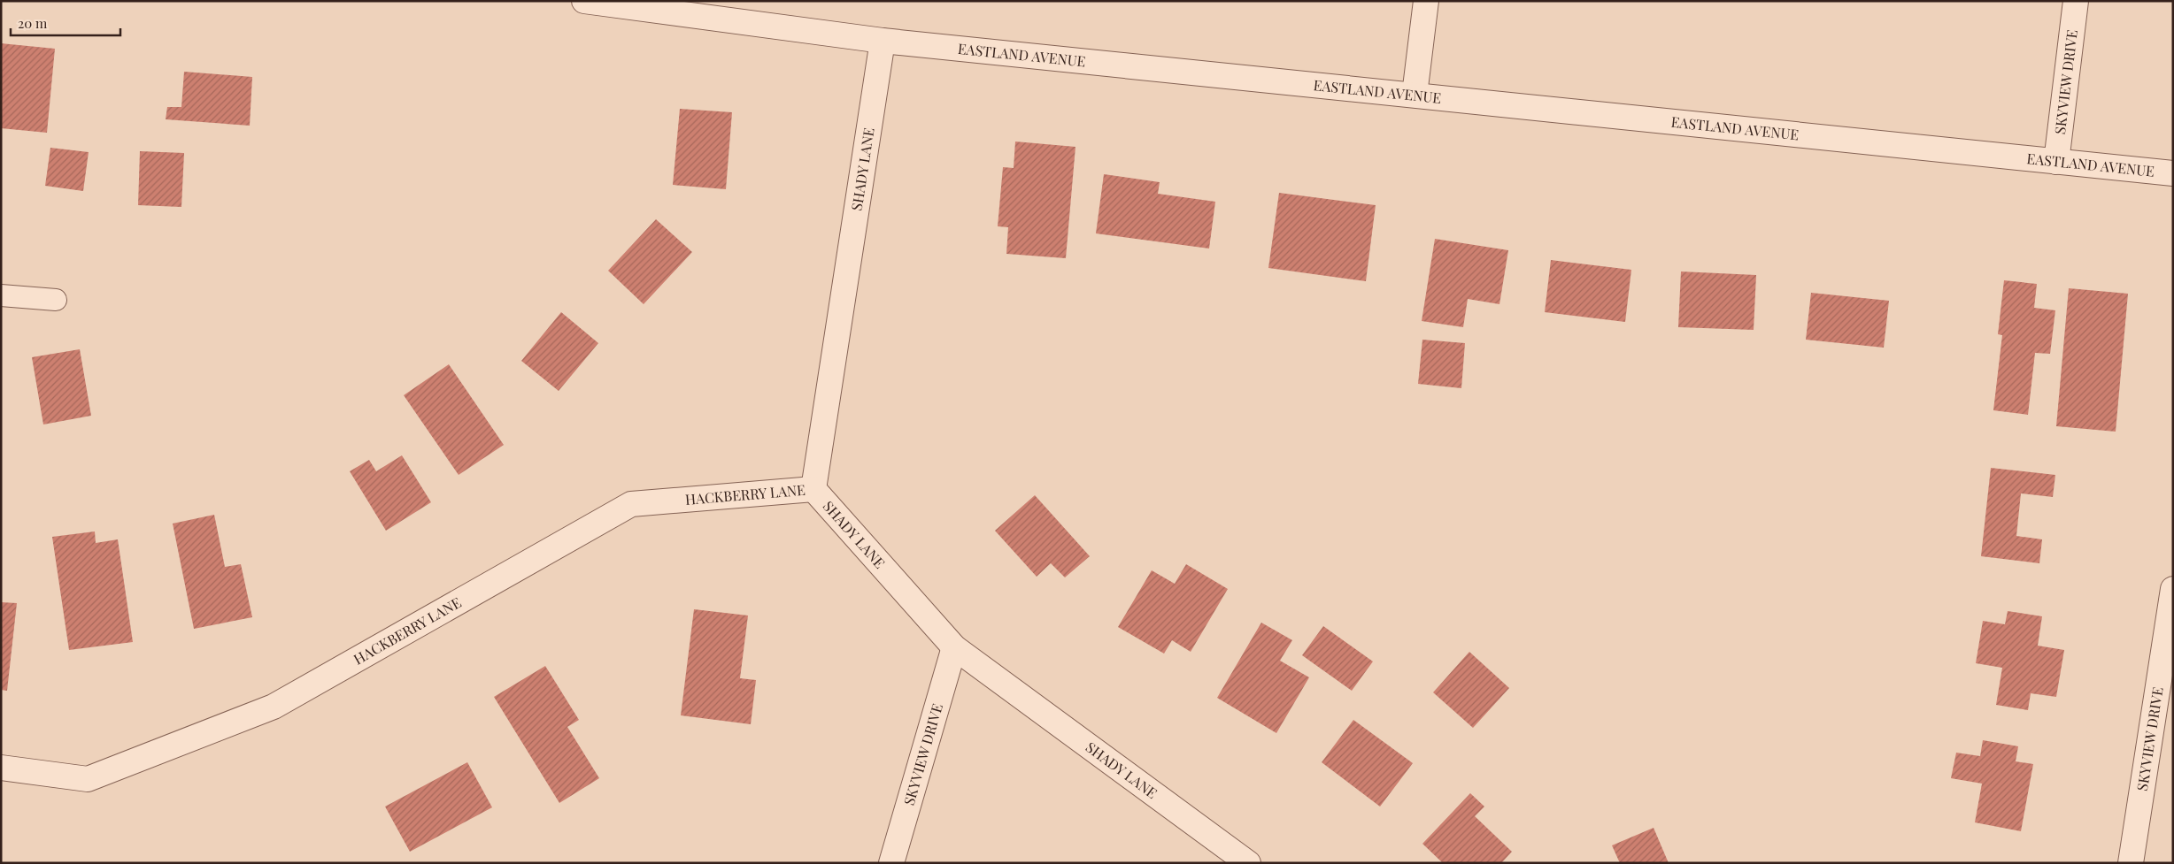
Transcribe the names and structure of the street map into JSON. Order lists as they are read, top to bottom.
{
  "streets": {
    "street": [
      "EASTLAND AVENUE",
      "SKYVIEW DRIVE",
      "SHADY LANE",
      "HACKBERRY LANE"
    ]
  },
  "crossings": [
    ["EASTLAND AVENUE", "SKYVIEW DRIVE"],
    ["EASTLAND AVENUE", "SHADY LANE"],
    ["SKYVIEW DRIVE", "SHADY LANE"],
    ["SHADY LANE", "HACKBERRY LANE"]
  ],
  "scale_bar": "20 m"
}
